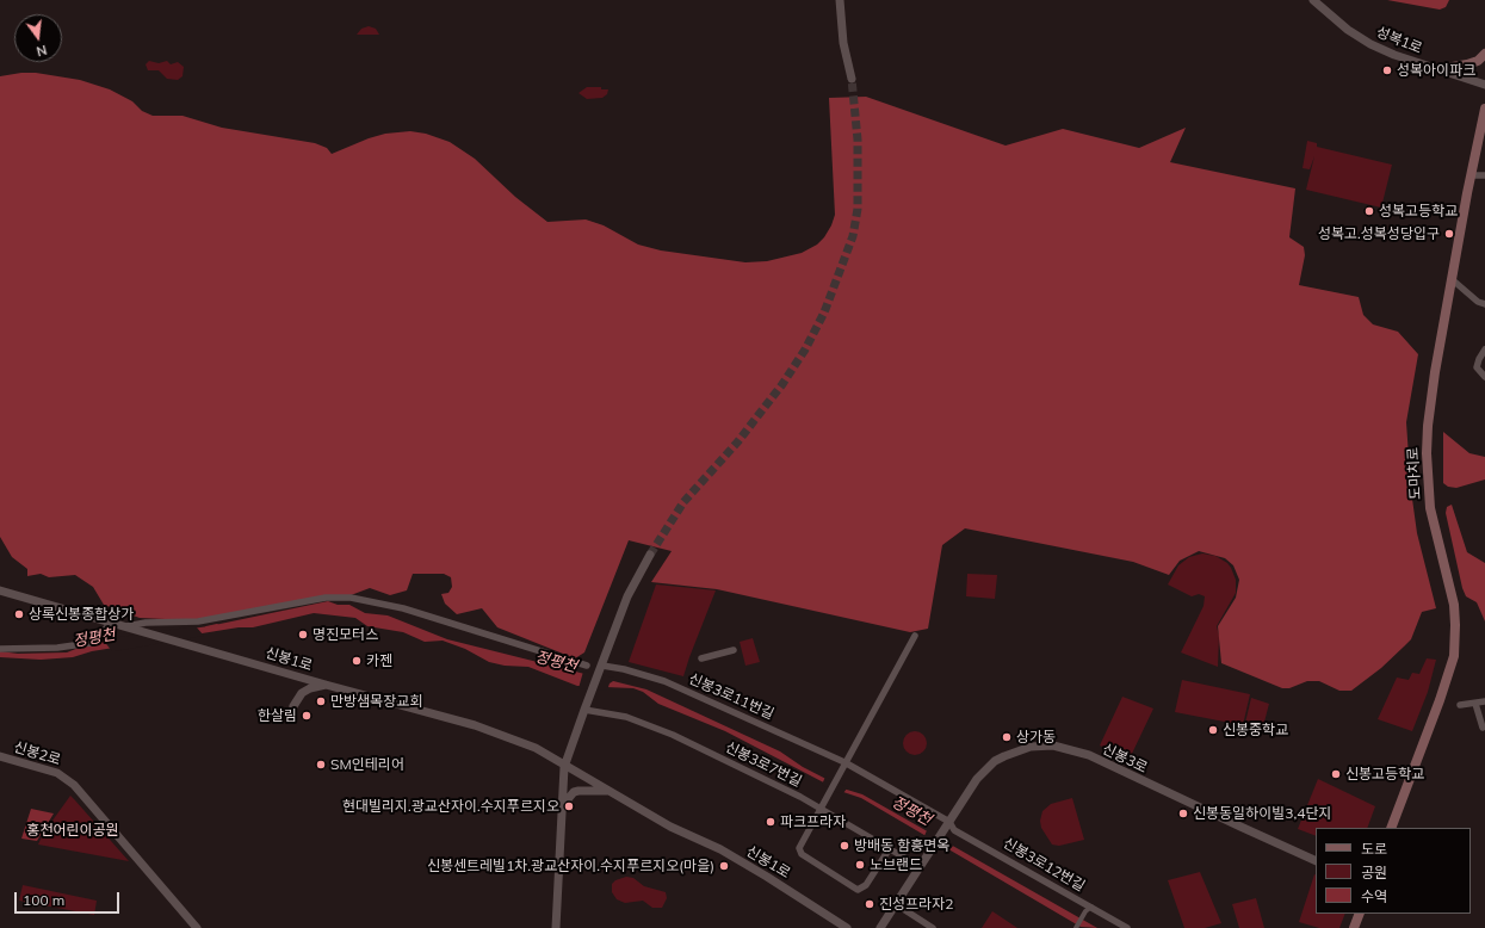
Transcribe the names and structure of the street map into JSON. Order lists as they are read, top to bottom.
{
  "streets": {
    "main road": ["도마치로"],
    "street": [
      "성복1로",
      "신봉1로",
      "신봉3로11번길",
      "신봉2로",
      "신봉3로",
      "신봉3로7번길",
      "신봉3로12번길"
    ]
  },
  "crossings": [
    ["신봉3로11번길", "신봉3로"],
    ["신봉3로11번길", "신봉3로12번길"],
    ["신봉3로", "신봉3로7번길"],
    ["신봉3로", "신봉3로12번길"]
  ],
  "water": ["정평천"],
  "parks": ["홍천어린이공원"],
  "places": [
    "성복아이파크",
    "성복고등학교",
    "성복고.성복성당입구",
    "상록신봉종합상가",
    "명진모터스",
    "카젠",
    "만방샘목장교회",
    "한살림",
    "신봉중학교",
    "상가동",
    "SM인테리어",
    "신봉고등학교",
    "현대빌리지.광교산자이.수지푸르지오",
    "신봉동일하이빌3,4단지",
    "파크프라자",
    "방배동 함흥면옥",
    "노브랜드",
    "신봉센트레빌1차.광교산자이.수지푸르지오(마을)",
    "진성프라자2"
  ],
  "legend": ["도로", "공원", "수역"],
  "scale_bar": "100 m",
  "north": "bottom"
}
